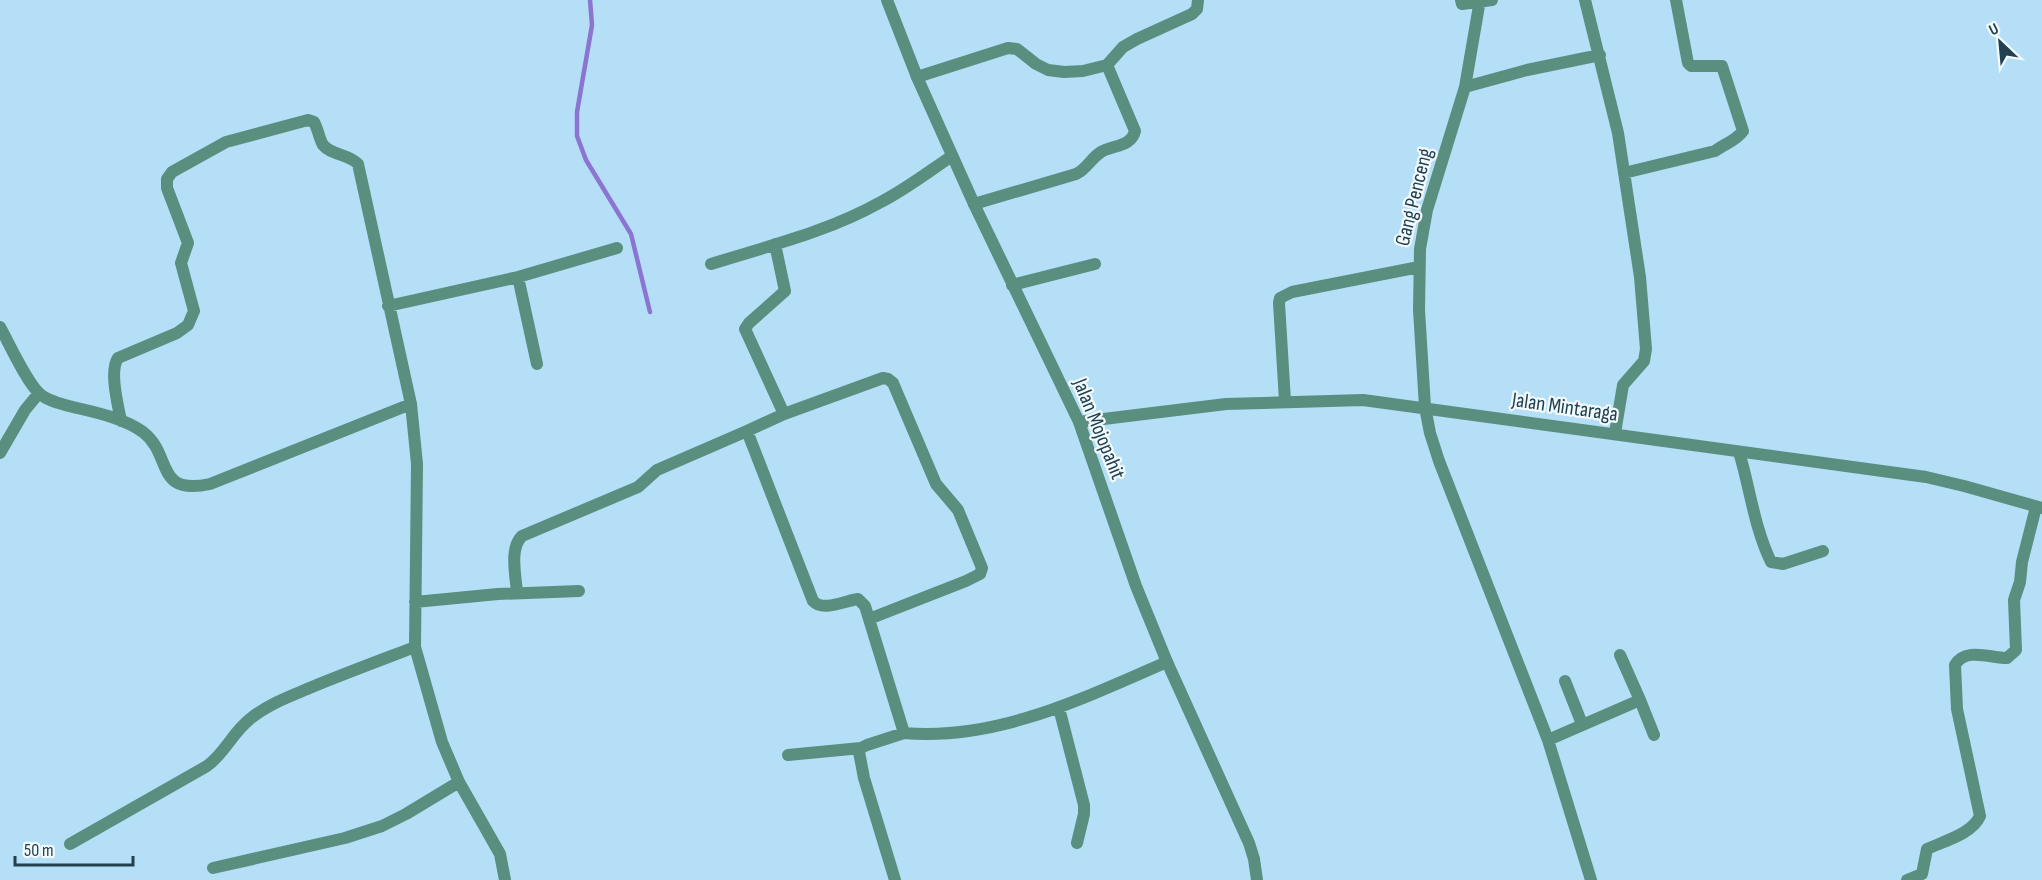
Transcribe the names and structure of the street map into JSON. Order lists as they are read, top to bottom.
{
  "streets": {
    "street": ["Gang Penceng", "Jalan Mintaraga", "Jalan Mojopahit"]
  },
  "crossings": [
    ["Gang Penceng", "Jalan Mintaraga"],
    ["Jalan Mintaraga", "Jalan Mojopahit"]
  ],
  "scale_bar": "50 m",
  "north": "top left"
}
